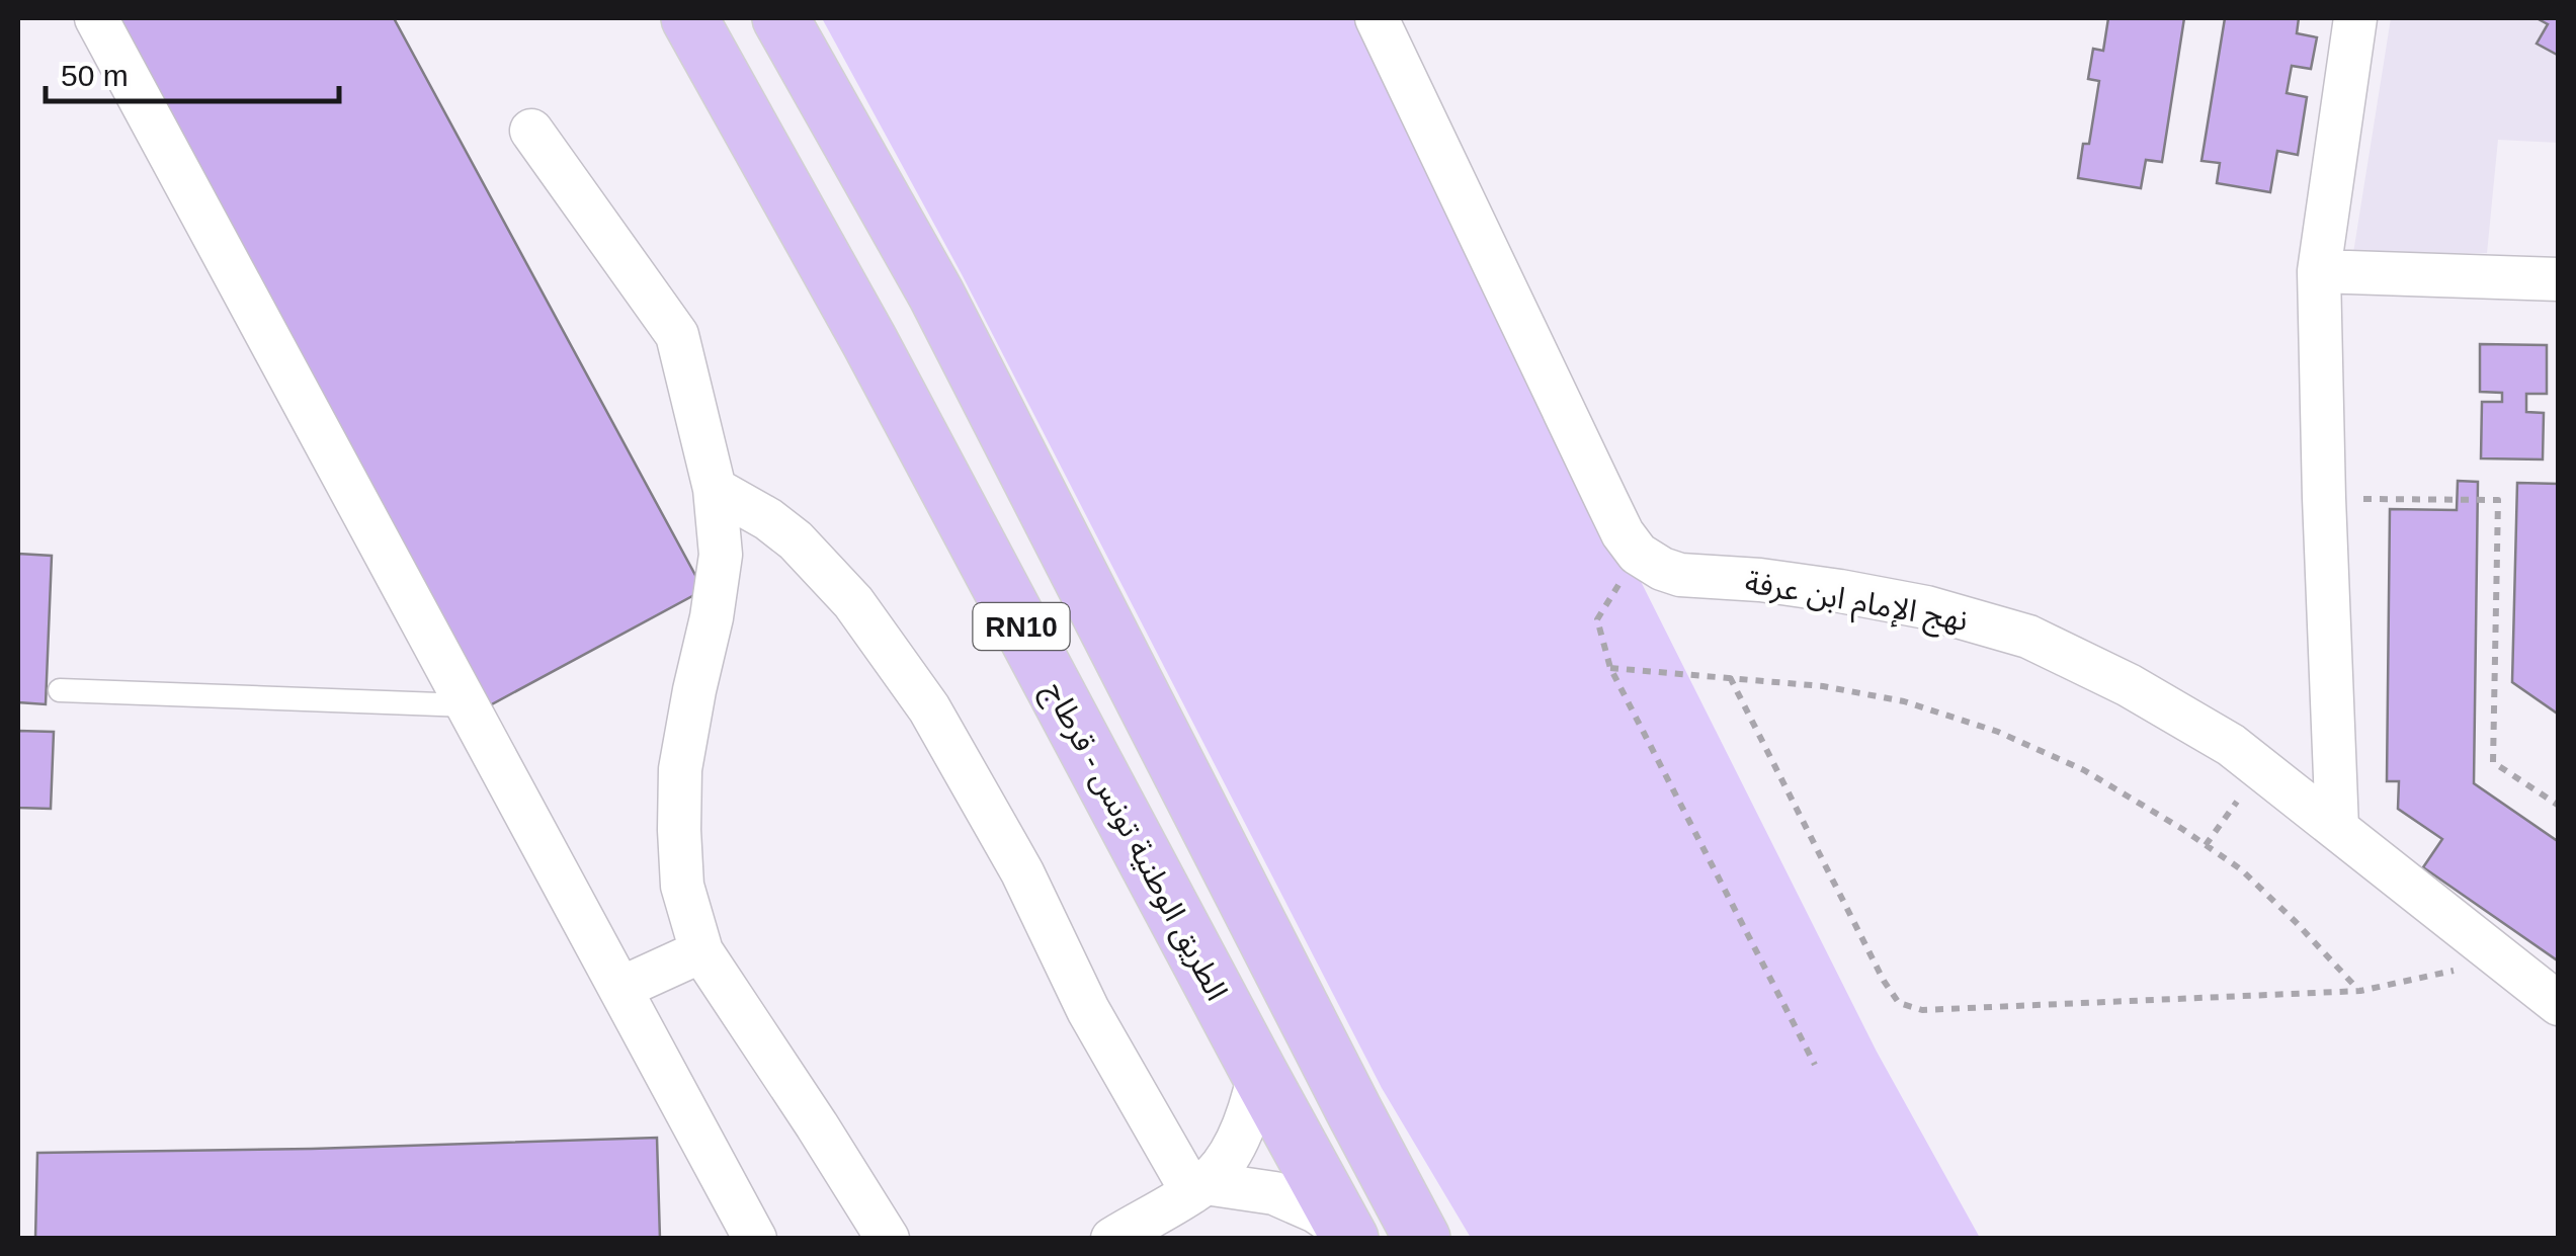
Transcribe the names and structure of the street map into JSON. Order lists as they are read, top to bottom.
{
  "streets": {
    "highway": ["RN10", "الطريق الوطنية تونس - قرطاج"],
    "street": ["نهج الإمام ابن عرفة"]
  },
  "scale_bar": "50 m"
}
